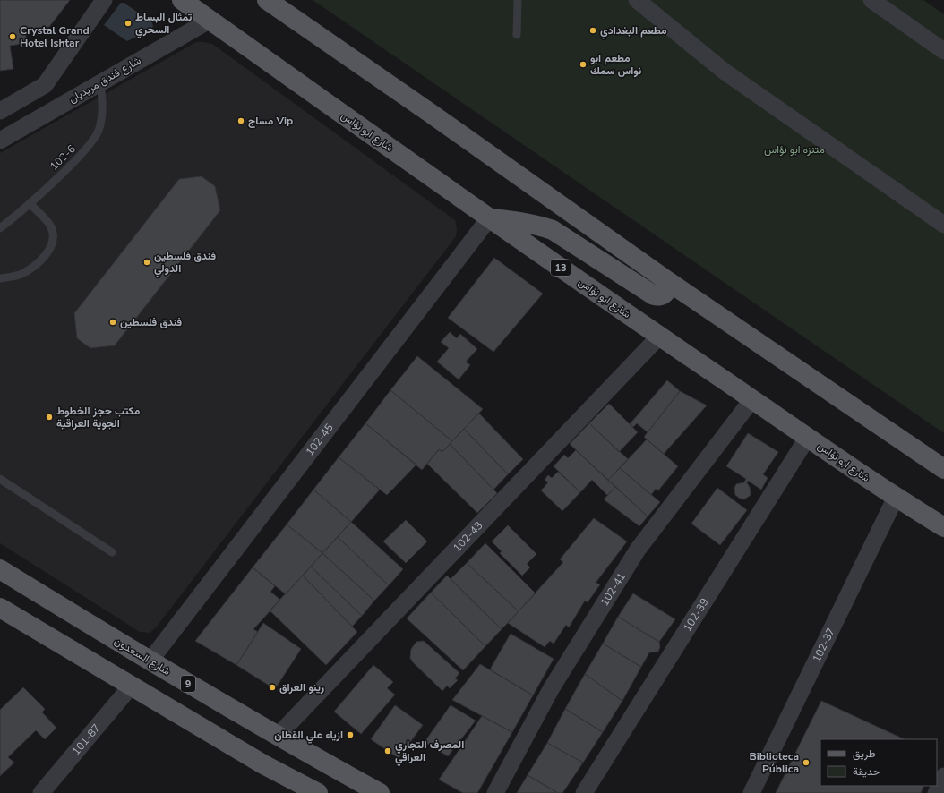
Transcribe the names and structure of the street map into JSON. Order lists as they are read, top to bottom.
{
  "streets": {
    "main road": [
      "شارع ابو نؤاس",
      "13",
      "شارع السعدون",
      "9"
    ],
    "street": [
      "شارع فندق مريديان",
      "102-45",
      "102-43",
      "102-41",
      "102-39",
      "102-37",
      "101-87"
    ],
    "lane": ["102-6"]
  },
  "crossings": [
    ["شارع فندق مريديان", "شارع ابو نؤاس"],
    ["شارع فندق مريديان", "102-6"],
    ["شارع ابو نؤاس", "102-45"],
    ["شارع ابو نؤاس", "102-43"],
    ["شارع ابو نؤاس", "102-41"],
    ["شارع ابو نؤاس", "102-39"],
    ["شارع ابو نؤاس", "102-37"],
    ["102-45", "شارع السعدون"],
    ["102-43", "شارع السعدون"]
  ],
  "parks": ["متنزه ابو نؤاس"],
  "places": [
    "تمثال البساط السحري",
    "مطعم البغدادي",
    "Crystal Grand Hotel Ishtar",
    "مطعم ابو نواس سمك",
    "مساج Vip",
    "فندق فلسطين الدولي",
    "فندق فلسطين",
    "مكتب حجز الخطوط الجوية العراقية",
    "رينو العراق",
    "ازياء علي القطان",
    "المصرف التجاري العراقي",
    "Biblioteca Pública"
  ],
  "legend": ["طريق", "حديقة"]
}
